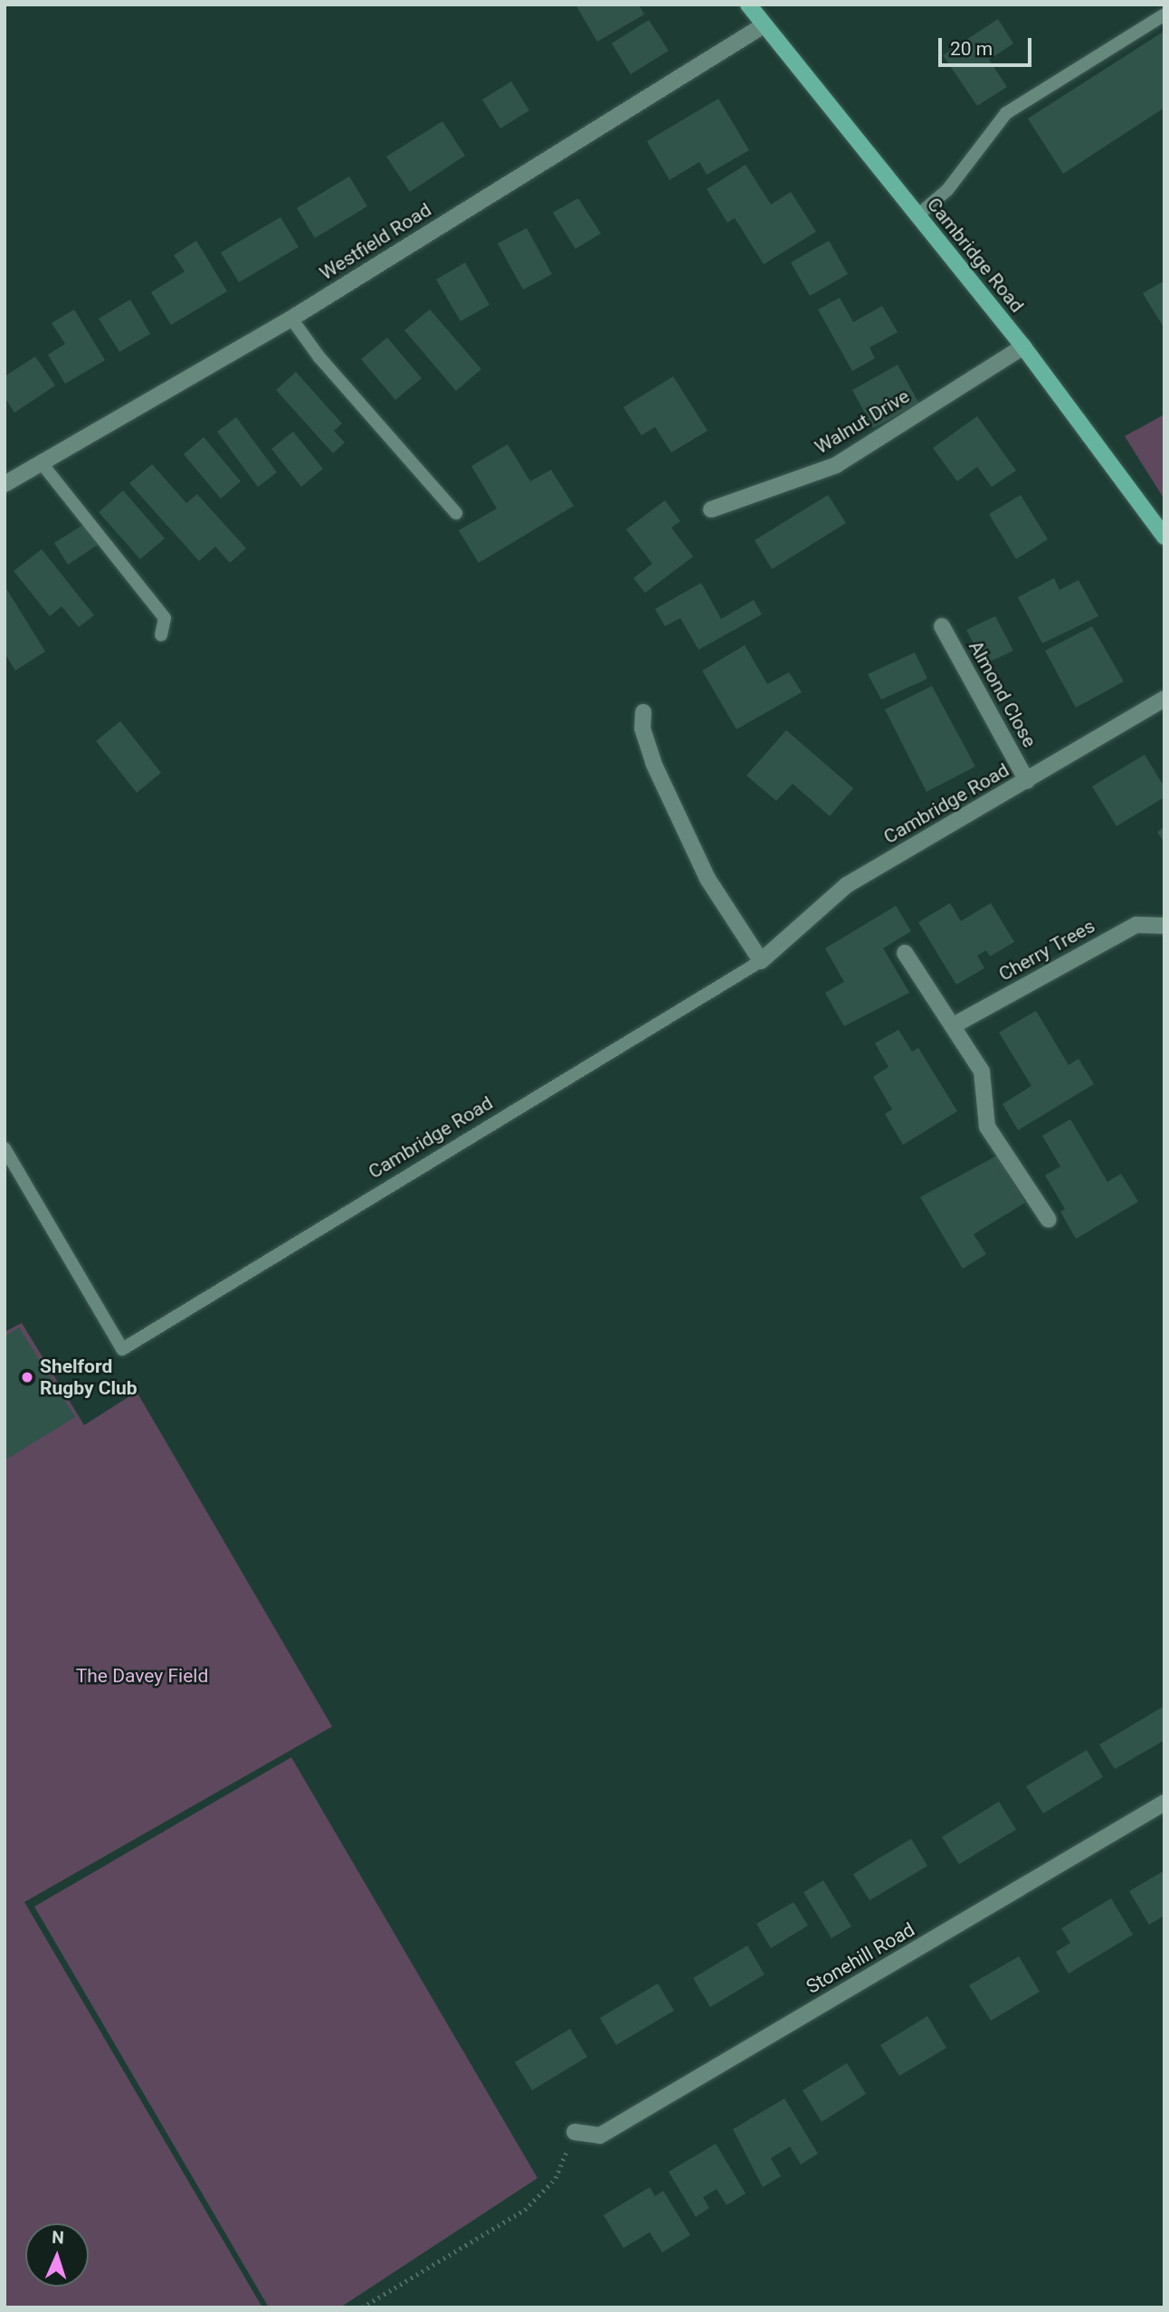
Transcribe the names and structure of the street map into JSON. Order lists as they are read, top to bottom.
{
  "streets": {
    "main road": ["Cambridge Road"],
    "street": [
      "Westfield Road",
      "Walnut Drive",
      "Almond Close",
      "Cherry Trees",
      "Stonehill Road"
    ]
  },
  "crossings": [
    ["Westfield Road", "Cambridge Road"],
    ["Cambridge Road", "Walnut Drive"],
    ["Cambridge Road", "Almond Close"]
  ],
  "parks": ["The Davey Field"],
  "places": ["Shelford Rugby Club"],
  "scale_bar": "20 m",
  "north": "top"
}
